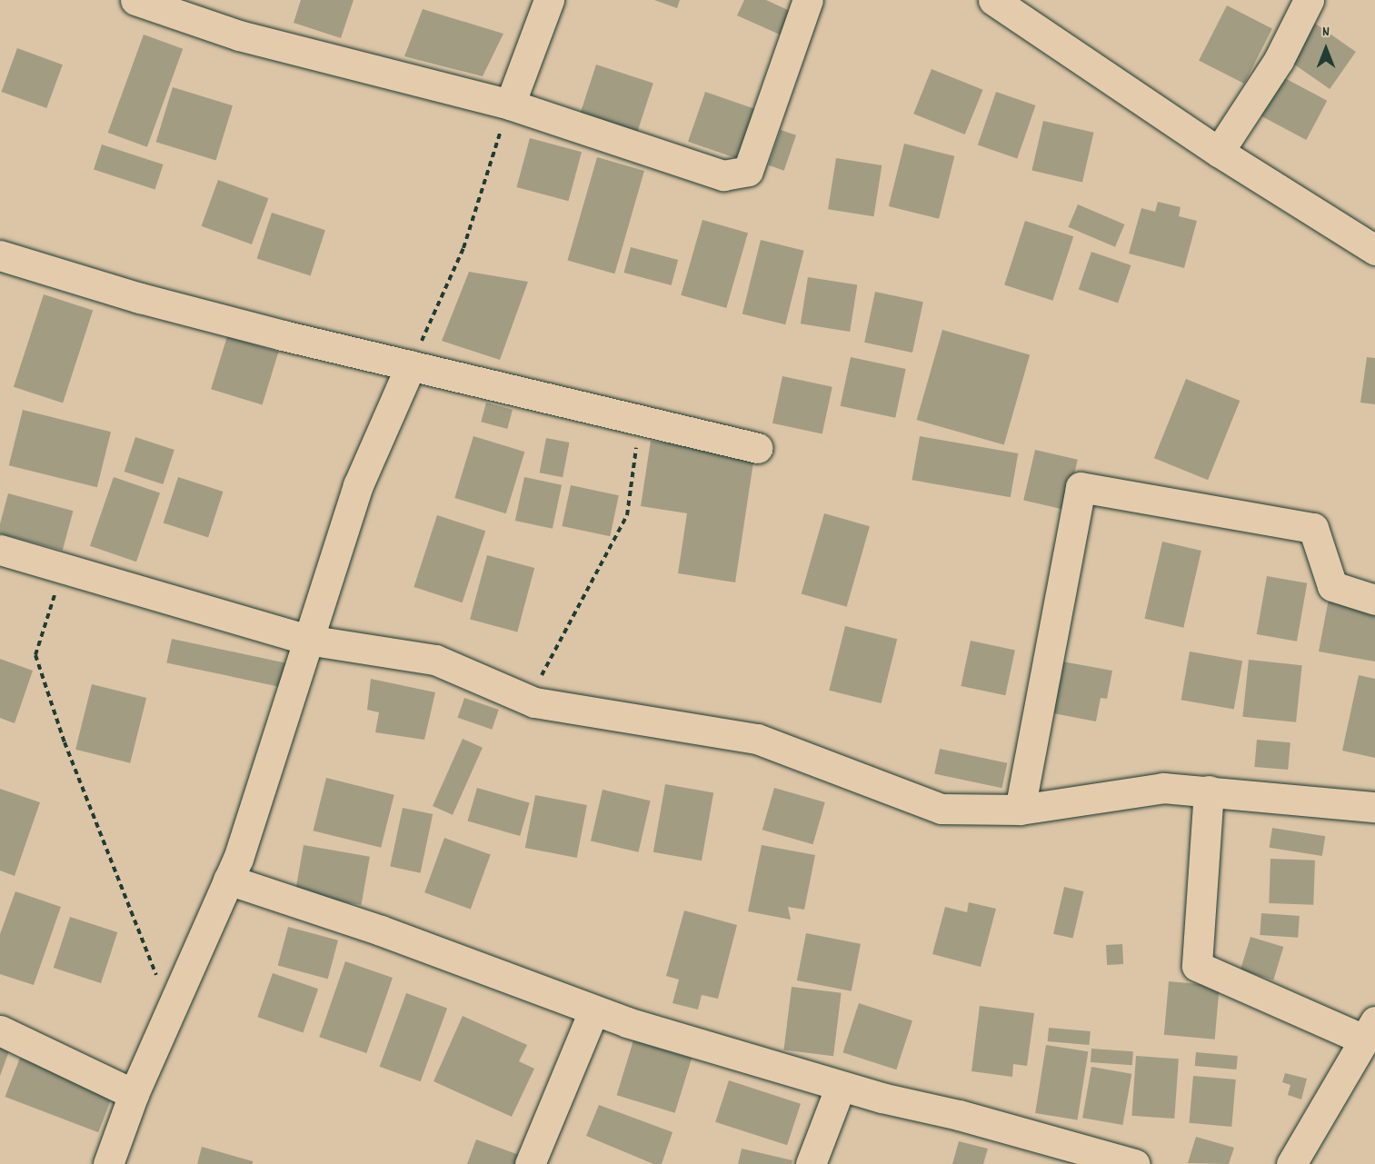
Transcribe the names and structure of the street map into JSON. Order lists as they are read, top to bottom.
{
  "north": "top"
}
